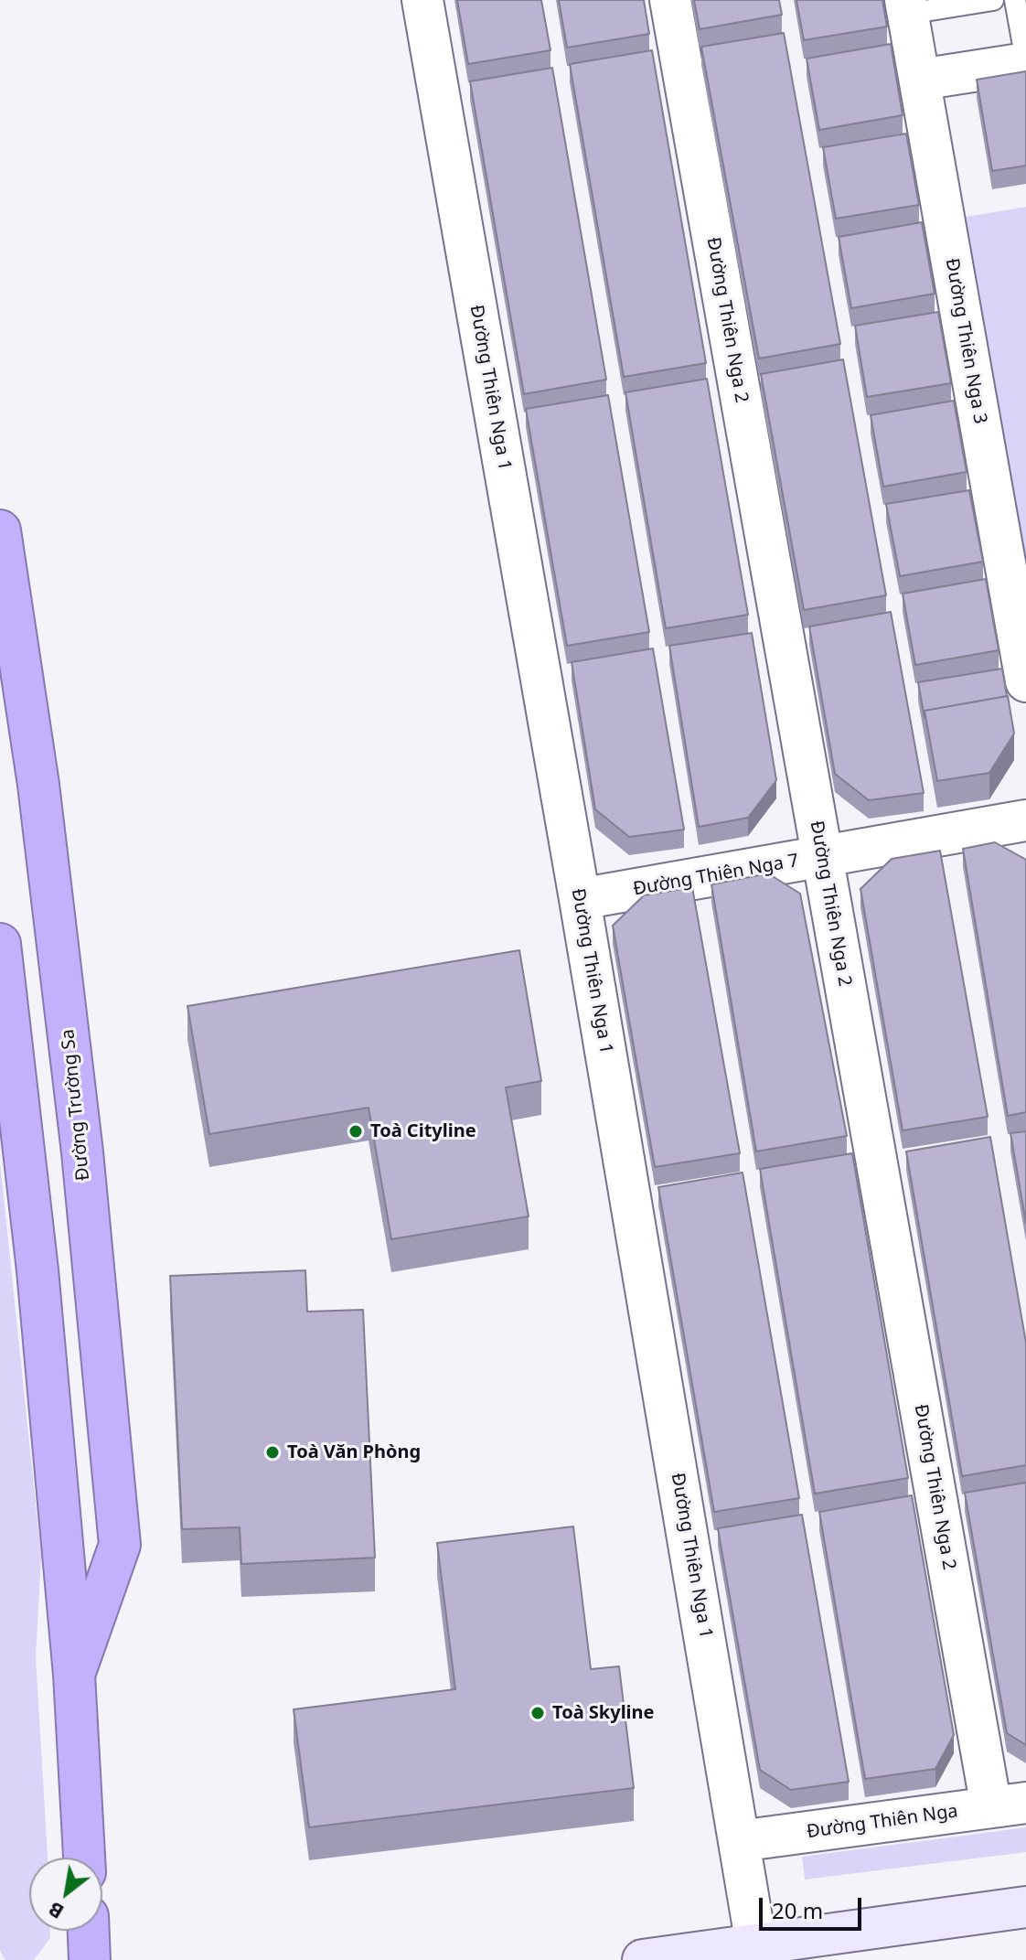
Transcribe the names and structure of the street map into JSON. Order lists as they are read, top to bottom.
{
  "streets": {
    "highway": ["Đường Trường Sa"],
    "street": [
      "Đường Thiên Nga 2",
      "Đường Thiên Nga 3",
      "Đường Thiên Nga 1",
      "Đường Thiên Nga 7",
      "Đường Thiên Nga"
    ]
  },
  "crossings": [
    ["Đường Thiên Nga 2", "Đường Thiên Nga 7"],
    ["Đường Thiên Nga 2", "Đường Thiên Nga"],
    ["Đường Thiên Nga 1", "Đường Thiên Nga 7"],
    ["Đường Thiên Nga 1", "Đường Thiên Nga"]
  ],
  "places": ["Toà Cityline", "Toà Văn Phòng", "Toà Skyline"],
  "scale_bar": "20 m",
  "north": "bottom left"
}
